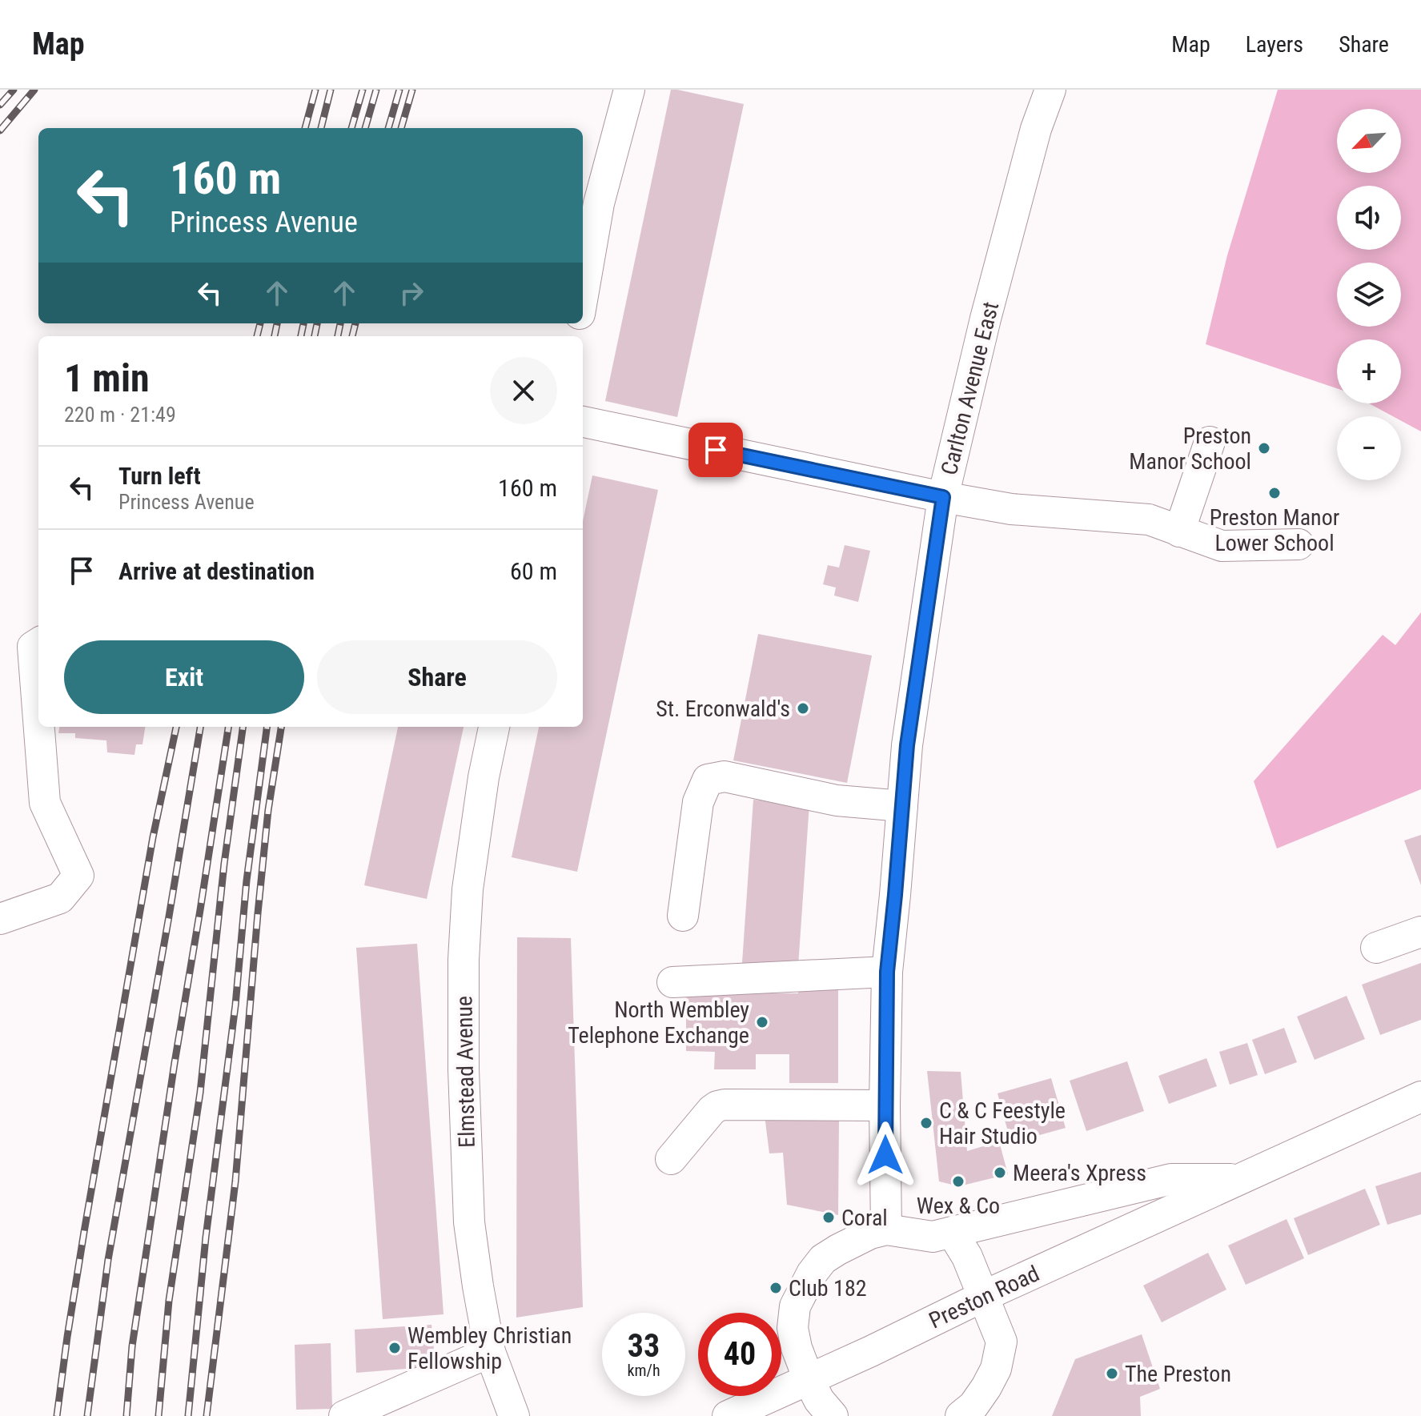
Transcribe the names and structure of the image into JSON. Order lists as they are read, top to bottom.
{
  "streets": {
    "street": ["Carlton Avenue East", "Elmstead Avenue", "Preston Road"]
  },
  "places": [
    "Preston Manor School",
    "Preston Manor Lower School",
    "St. Erconwald's",
    "North Wembley Telephone Exchange",
    "C & C Feestyle Hair Studio",
    "Meera's Xpress",
    "Wex & Co",
    "Coral",
    "Club 182",
    "Wembley Christian Fellowship",
    "The Preston"
  ],
  "north": "bottom left",
  "page": {
    "header": "Map",
    "nav": ["Map", "Layers", "Share"],
    "map_buttons": ["+", "−"],
    "turn": ["160 m", "Princess Avenue"],
    "heading": ["1 min", "220 m · 21:49"],
    "list": [
      {
        "name": "Turn left",
        "note": "Princess Avenue",
        "value": "160 m"
      },
      {
        "name": "Arrive at destination",
        "value": "60 m"
      }
    ],
    "buttons": ["Exit", "Share"],
    "speed": "33 km/h",
    "limit": "40"
  }
}
